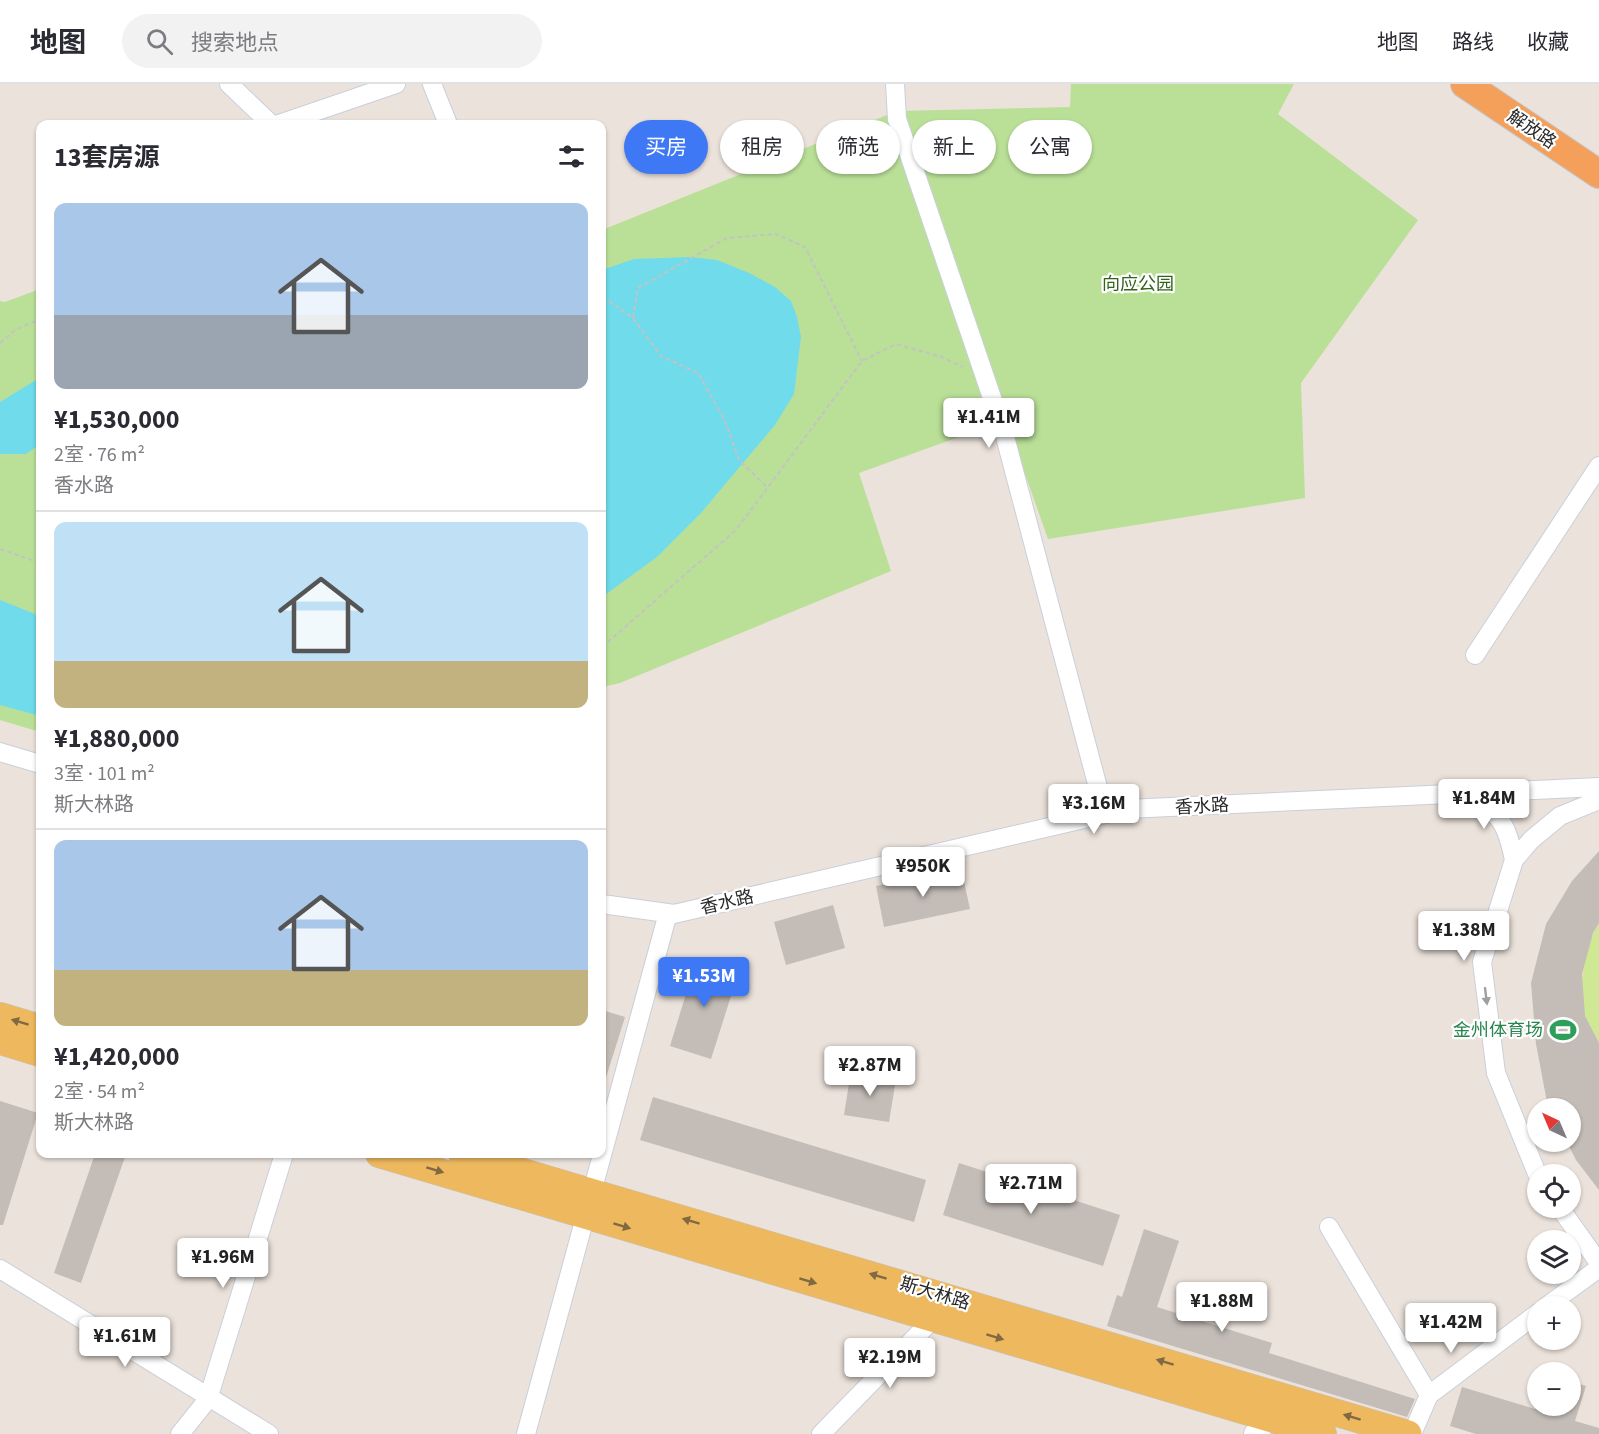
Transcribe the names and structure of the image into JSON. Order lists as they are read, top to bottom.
{
  "streets": {
    "highway": ["解放路"],
    "main road": ["斯大林路"],
    "street": ["香水路"]
  },
  "parks": ["向应公园"],
  "places": {
    "sports": ["金州体育场"]
  },
  "north": "top left",
  "page": {
    "header": "地图",
    "search": "搜索地点",
    "nav": ["地图", "路线", "收藏"],
    "chip": [
      "买房",
      "租房",
      "筛选",
      "新上",
      "公寓"
    ],
    "heading": "13套房源",
    "list": [
      {
        "name": "¥1,530,000",
        "note": "2室 · 76 m² · 香水路"
      },
      {
        "name": "¥1,880,000",
        "note": "3室 · 101 m² · 斯大林路"
      },
      {
        "name": "¥1,420,000",
        "note": "2室 · 54 m² · 斯大林路"
      }
    ],
    "price": [
      "¥1.41M",
      "¥1.84M",
      "¥3.16M",
      "¥950K",
      "¥1.38M",
      "¥1.53M",
      "¥2.87M",
      "¥2.71M",
      "¥1.96M",
      "¥1.88M",
      "¥1.42M",
      "¥1.61M",
      "¥2.19M"
    ],
    "map_buttons": ["+", "−"]
  }
}
